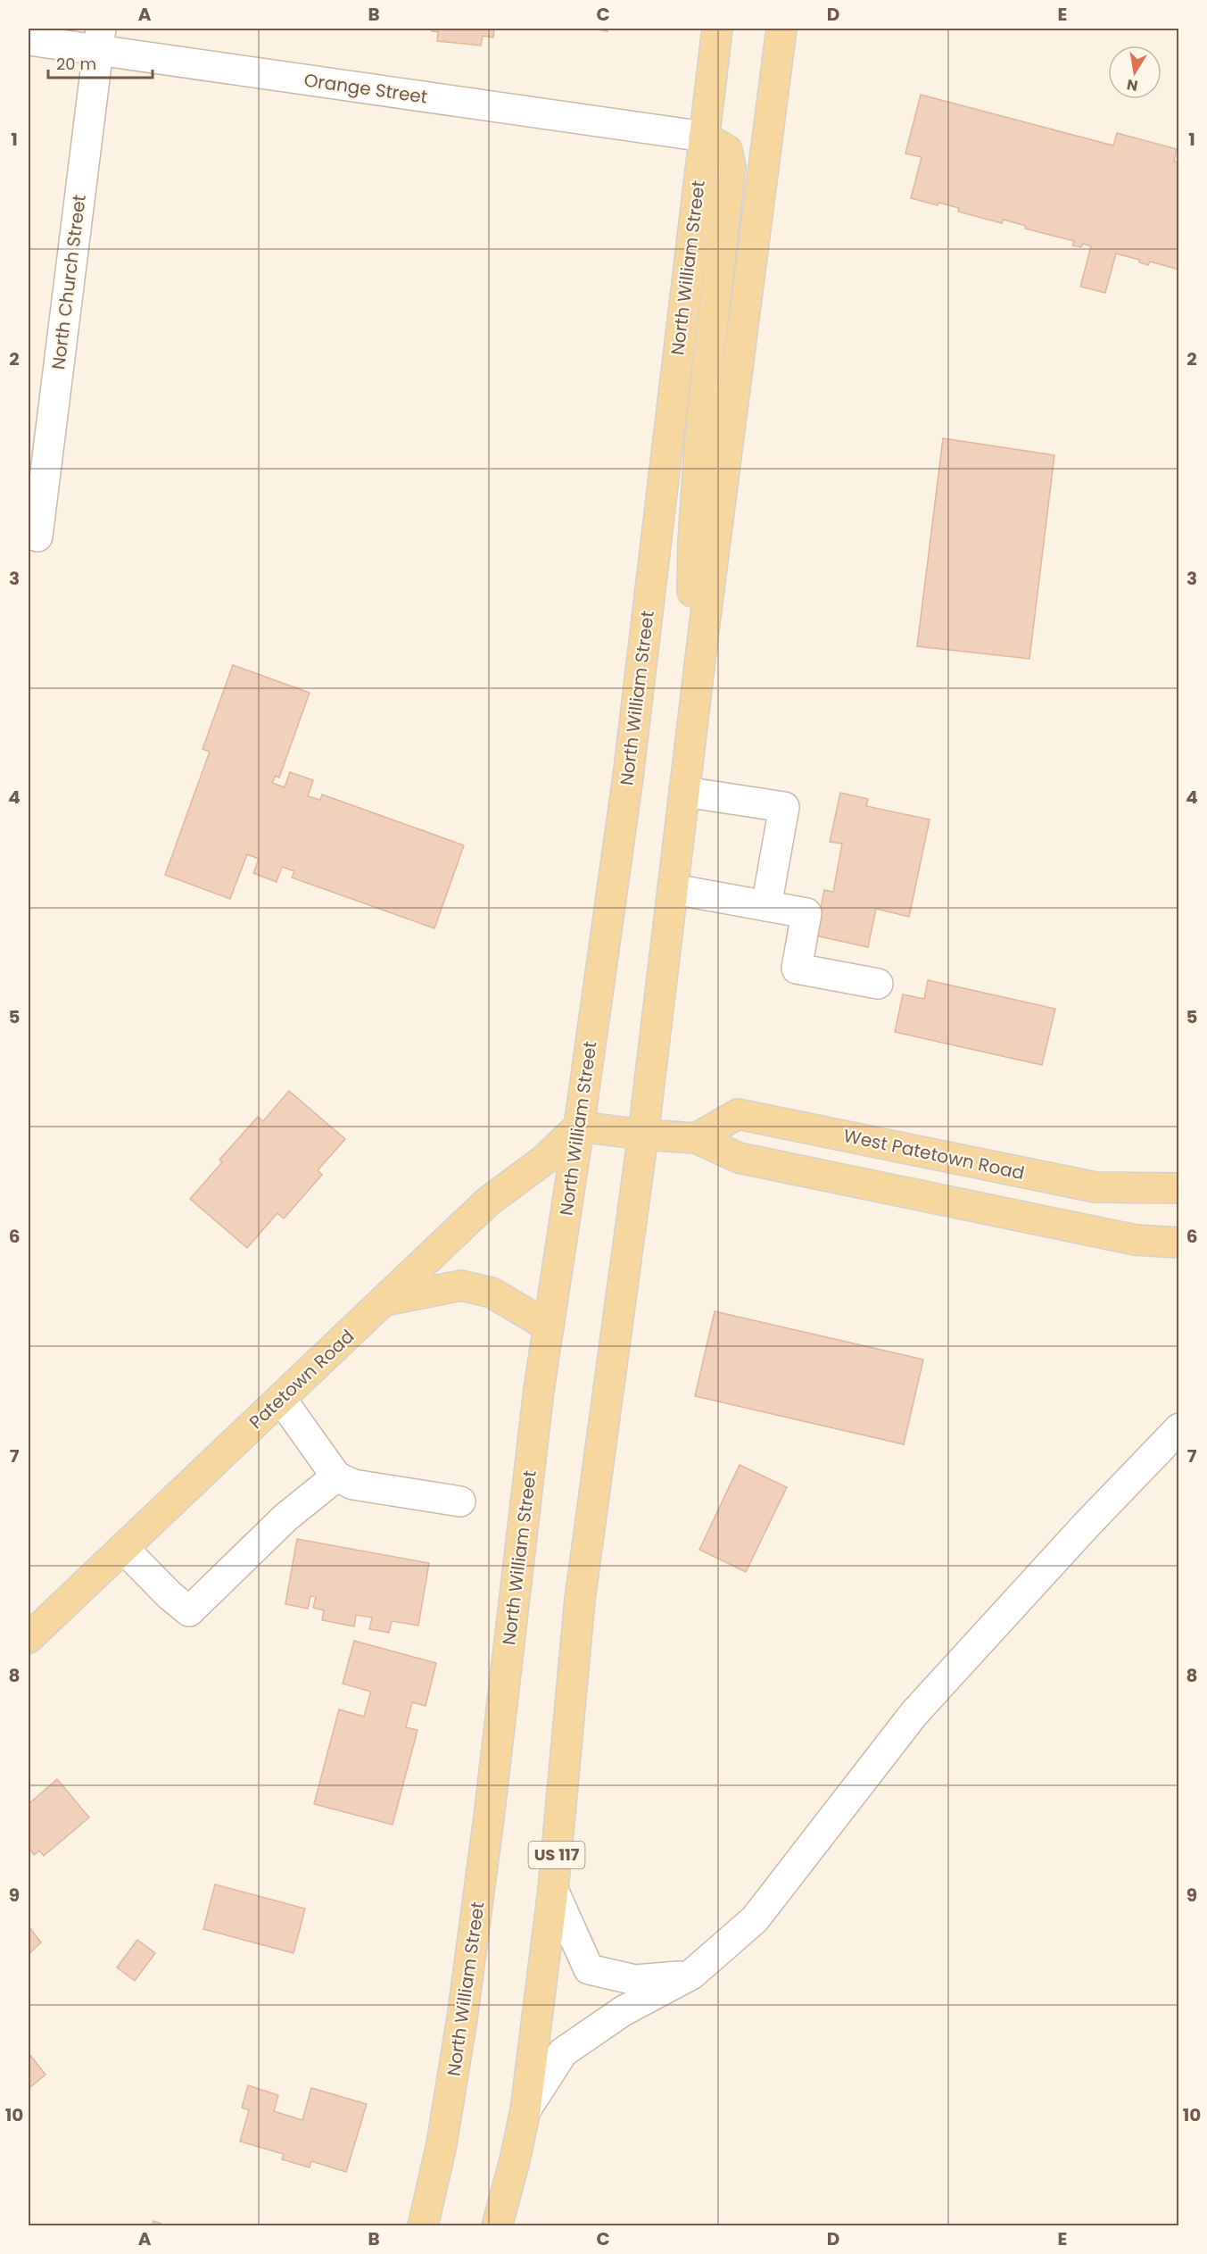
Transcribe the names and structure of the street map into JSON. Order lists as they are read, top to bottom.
{
  "streets": {
    "main road": [
      "North William Street",
      "West Patetown Road",
      "Patetown Road",
      "US 117"
    ],
    "street": ["Orange Street", "North Church Street"]
  },
  "crossings": [
    ["Orange Street", "North William Street"],
    ["Orange Street", "North Church Street"],
    ["North William Street", "Patetown Road"]
  ],
  "scale_bar": "20 m",
  "north": "bottom",
  "grid": {
    "columns": [
      "A",
      "B",
      "C",
      "D",
      "E"
    ],
    "rows": [
      "1",
      "2",
      "3",
      "4",
      "5",
      "6",
      "7",
      "8",
      "9",
      "10"
    ]
  }
}
